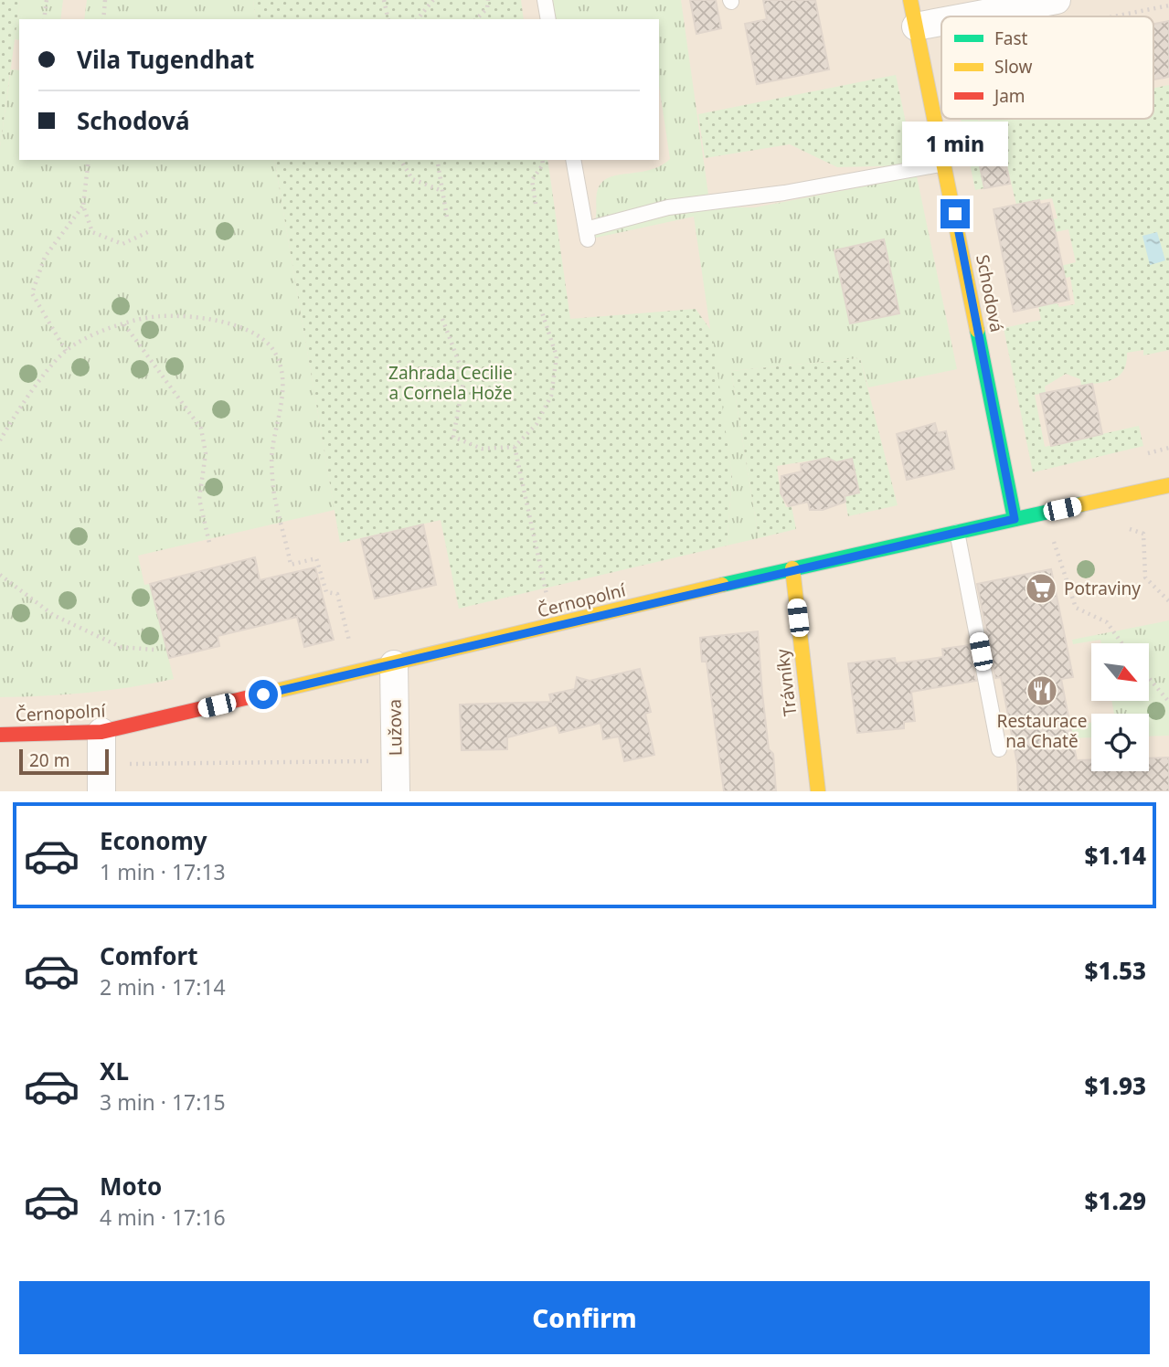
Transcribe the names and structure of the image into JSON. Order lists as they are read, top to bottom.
{
  "streets": {
    "street": [
      "Schodová",
      "Černopolní",
      "Trávníky",
      "Lužova"
    ]
  },
  "crossings": [
    ["Schodová", "Černopolní"],
    ["Černopolní", "Trávníky"],
    ["Černopolní", "Lužova"]
  ],
  "parks": ["Zahrada Cecilie a Cornela Hože"],
  "places": {
    "supermarket": ["Potraviny"],
    "restaurant": ["Restaurace na Chatě"]
  },
  "legend": ["Fast", "Slow", "Jam"],
  "scale_bar": "20 m",
  "north": "bottom right",
  "page": {
    "banner": ["Vila Tugendhat", "Schodová"],
    "bubble": "1 min",
    "scale": "20 m",
    "list": [
      {
        "name": "Economy",
        "note": "1 min · 17:13",
        "value": "$1.14"
      },
      {
        "name": "Comfort",
        "note": "2 min · 17:14",
        "value": "$1.53"
      },
      {
        "name": "XL",
        "note": "3 min · 17:15",
        "value": "$1.93"
      },
      {
        "name": "Moto",
        "note": "4 min · 17:16",
        "value": "$1.29"
      }
    ],
    "buttons": "Confirm"
  }
}
